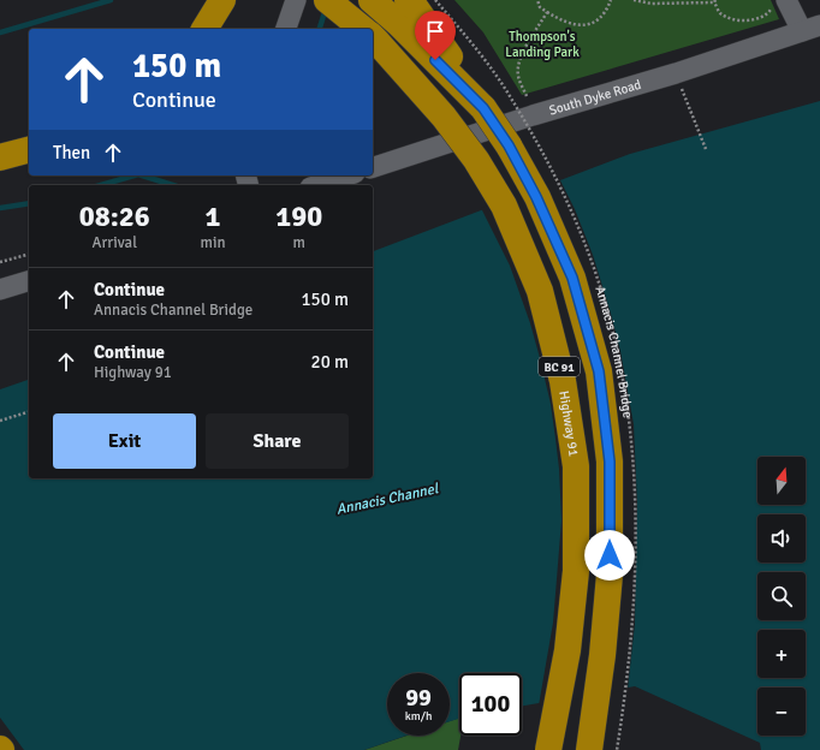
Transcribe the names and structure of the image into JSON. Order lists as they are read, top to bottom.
{
  "streets": {
    "highway": ["BC 91", "Highway 91"],
    "street": ["South Dyke Road"],
    "path": ["Annacis Channel Bridge"]
  },
  "water": ["Annacis Channel"],
  "parks": ["Thompson's Landing Park"],
  "north": "top",
  "page": {
    "turn": ["150 m", "Continue"],
    "then": "Then",
    "eta": [
      "08:26",
      "Arrival",
      "1",
      "min",
      "190",
      "m"
    ],
    "list": [
      {
        "name": "Continue",
        "note": "Annacis Channel Bridge",
        "value": "150 m"
      },
      {
        "name": "Continue",
        "note": "Highway 91",
        "value": "20 m"
      }
    ],
    "buttons": ["Exit", "Share"],
    "map_buttons": ["+", "−"],
    "speed": "99 km/h",
    "limit": "100"
  }
}
